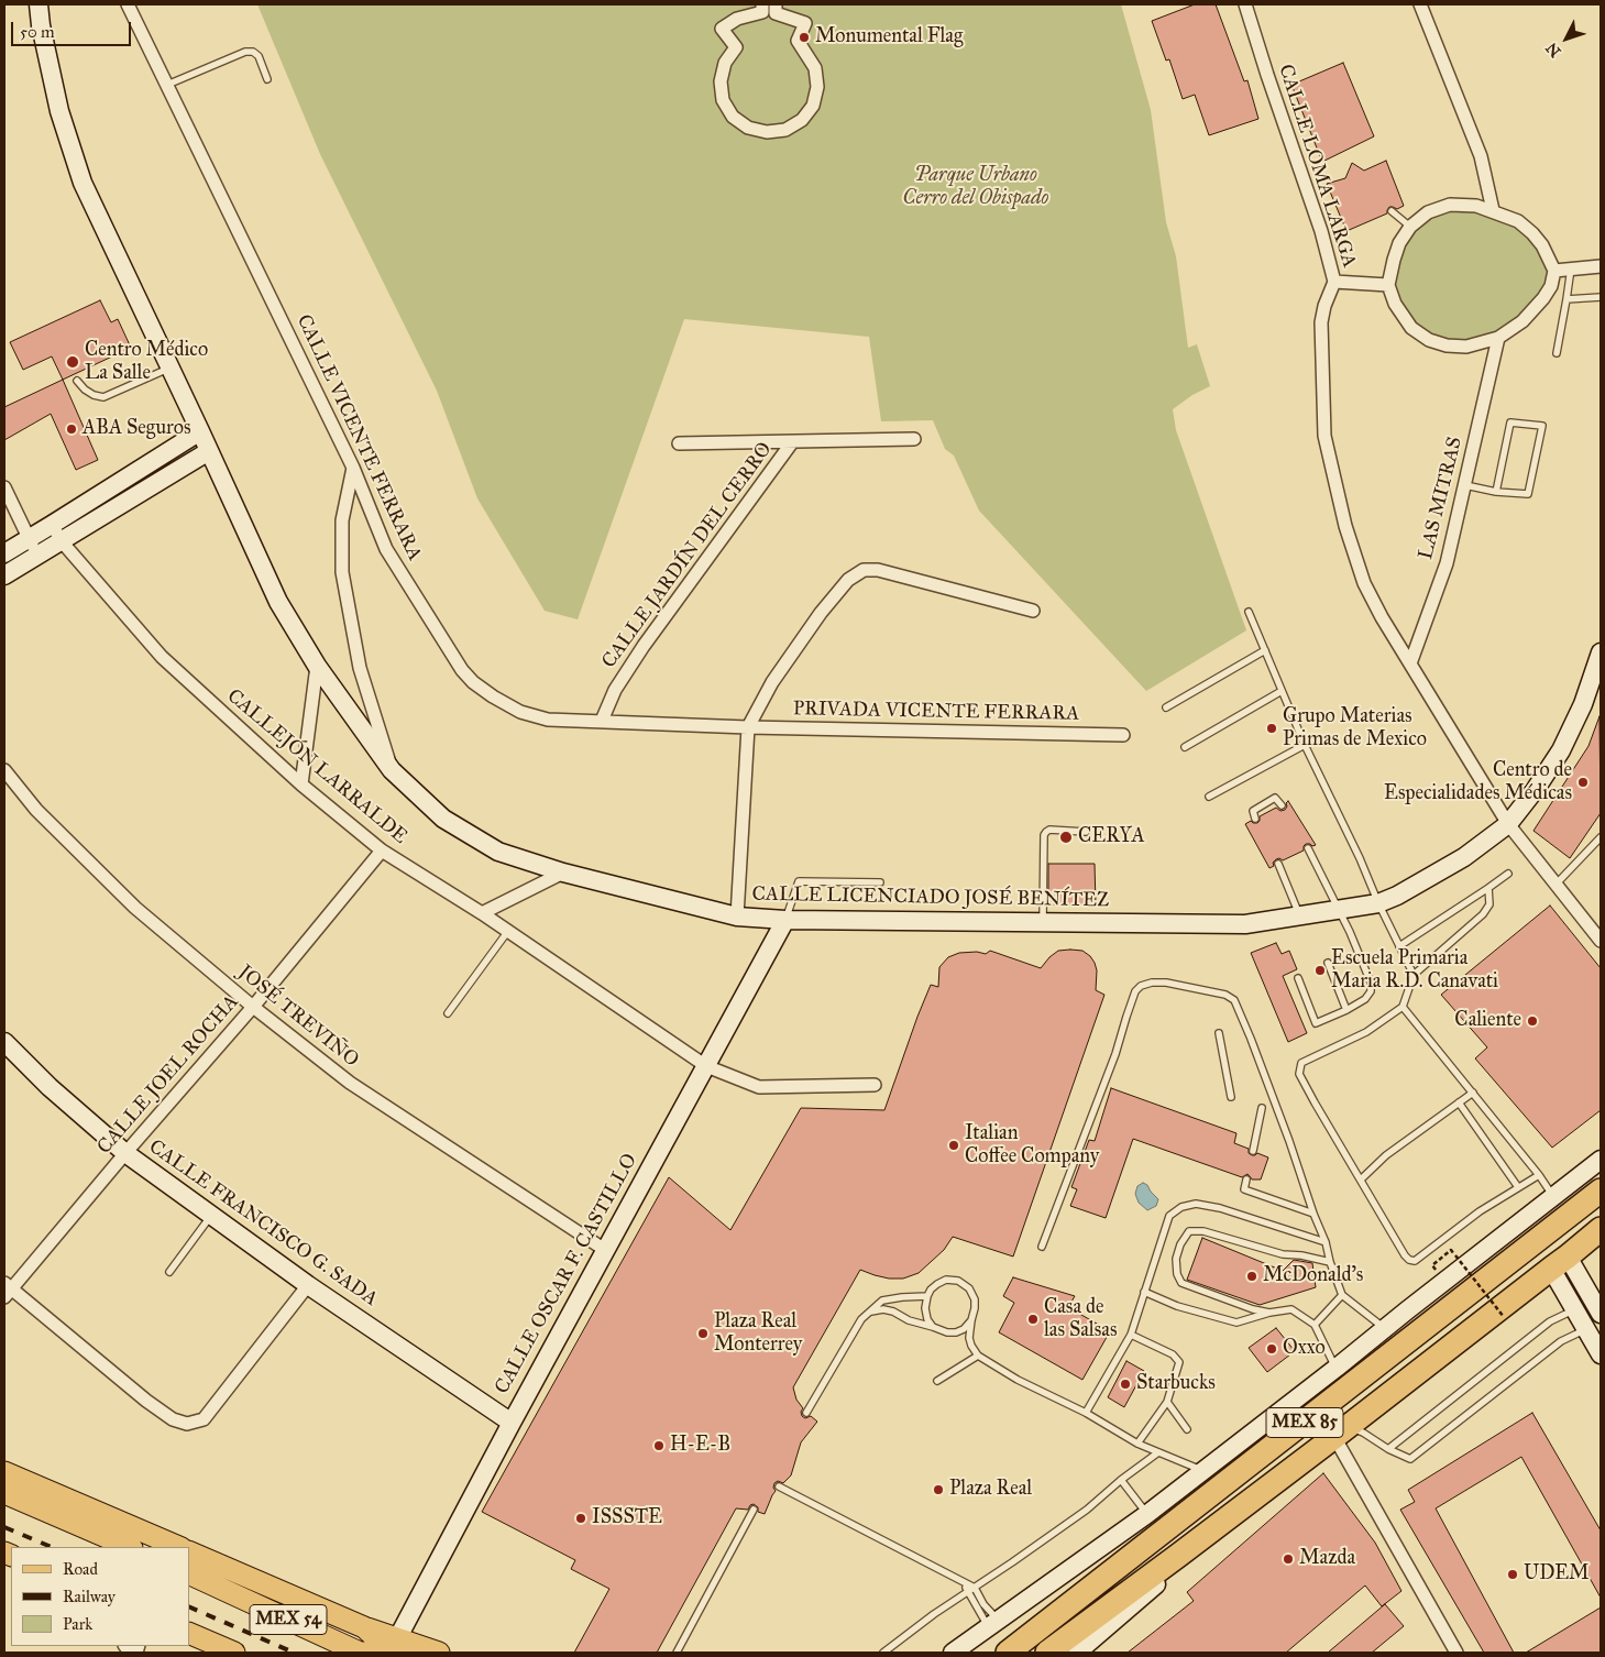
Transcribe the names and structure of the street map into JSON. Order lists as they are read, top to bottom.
{
  "streets": {
    "highway": ["MEX 85"],
    "main road": ["MEX 54"],
    "street": [
      "CALLE LOMA LARGA",
      "CALLE VICENTE FERRARA",
      "LAS MITRAS",
      "CALLE JARDÍN DEL CERRO",
      "PRIVADA VICENTE FERRARA",
      "CALLEJÓN LARRALDE",
      "CALLE LICENCIADO JOSÉ BENÍTEZ",
      "JOSÉ TREVIÑO",
      "CALLE JOEL ROCHA",
      "CALLE FRANCISCO G. SADA",
      "CALLE OSCAR F. CASTILLO"
    ]
  },
  "crossings": [
    ["CALLE LOMA LARGA", "LAS MITRAS"],
    ["CALLE LOMA LARGA", "CALLE LICENCIADO JOSÉ BENÍTEZ"],
    ["CALLE VICENTE FERRARA", "CALLE JARDÍN DEL CERRO"],
    ["CALLE VICENTE FERRARA", "PRIVADA VICENTE FERRARA"],
    ["CALLEJÓN LARRALDE", "CALLE JOEL ROCHA"],
    ["CALLEJÓN LARRALDE", "CALLE OSCAR F. CASTILLO"],
    ["CALLE LICENCIADO JOSÉ BENÍTEZ", "CALLE OSCAR F. CASTILLO"],
    ["JOSÉ TREVIÑO", "CALLE JOEL ROCHA"],
    ["JOSÉ TREVIÑO", "CALLE OSCAR F. CASTILLO"],
    ["CALLE JOEL ROCHA", "CALLE FRANCISCO G. SADA"],
    ["CALLE FRANCISCO G. SADA", "CALLE OSCAR F. CASTILLO"],
    ["CALLE OSCAR F. CASTILLO", "MEX 54"]
  ],
  "parks": ["Parque Urbano Cerro del Obispado"],
  "places": [
    "Monumental Flag",
    "Centro Médico La Salle",
    "ABA Seguros",
    "Grupo Materias Primas de Mexico",
    "Centro de Especialidades Médicas",
    "CERYA",
    "Escuela Primaria Maria R.D. Canavati",
    "Caliente",
    "Italian Coffee Company",
    "McDonald's",
    "Casa de las Salsas",
    "Plaza Real Monterrey",
    "Oxxo",
    "Starbucks",
    "H-E-B",
    "Plaza Real",
    "ISSSTE",
    "Mazda",
    "UDEM"
  ],
  "legend": ["Road", "Railway", "Park"],
  "scale_bar": "50 m",
  "north": "bottom left"
}
